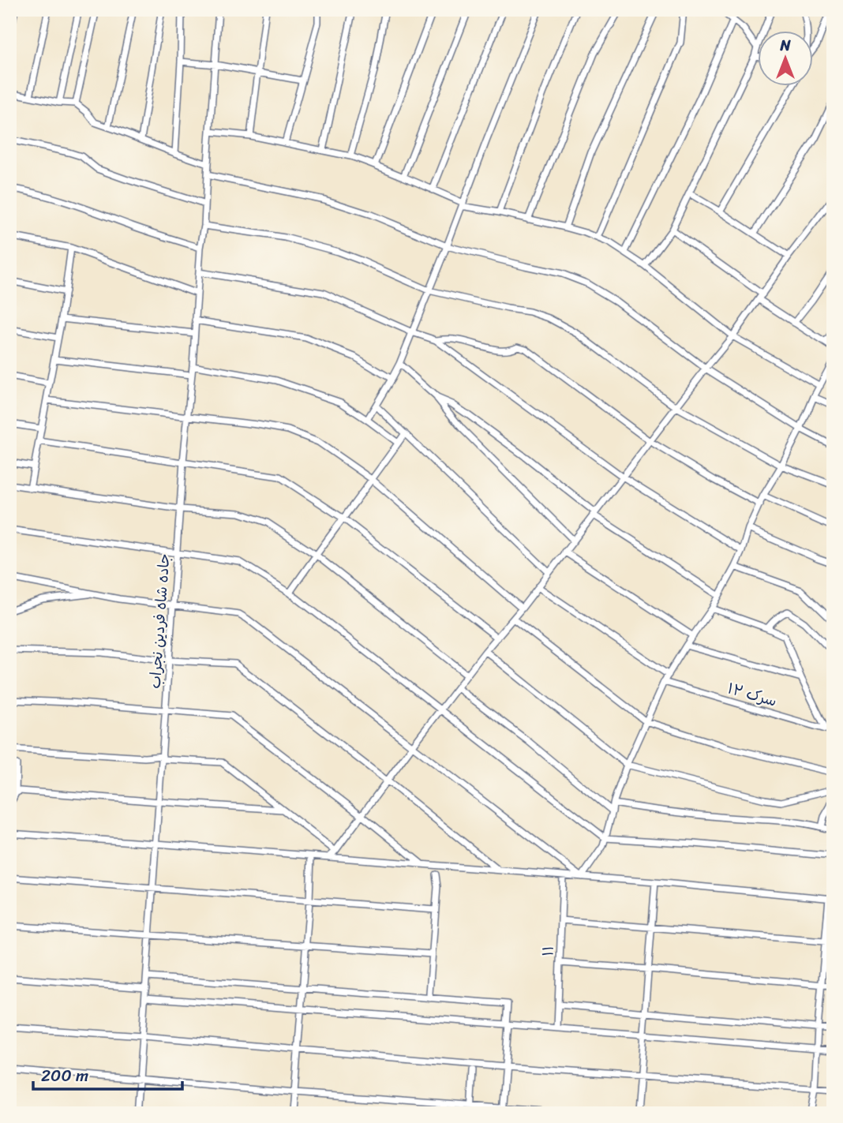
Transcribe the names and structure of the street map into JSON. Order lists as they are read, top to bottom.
{
  "streets": {
    "street": ["جاده شاه فردین نجراب", "سرک ۱۲", "۱۱"]
  },
  "scale_bar": "200 m",
  "north": "top"
}
